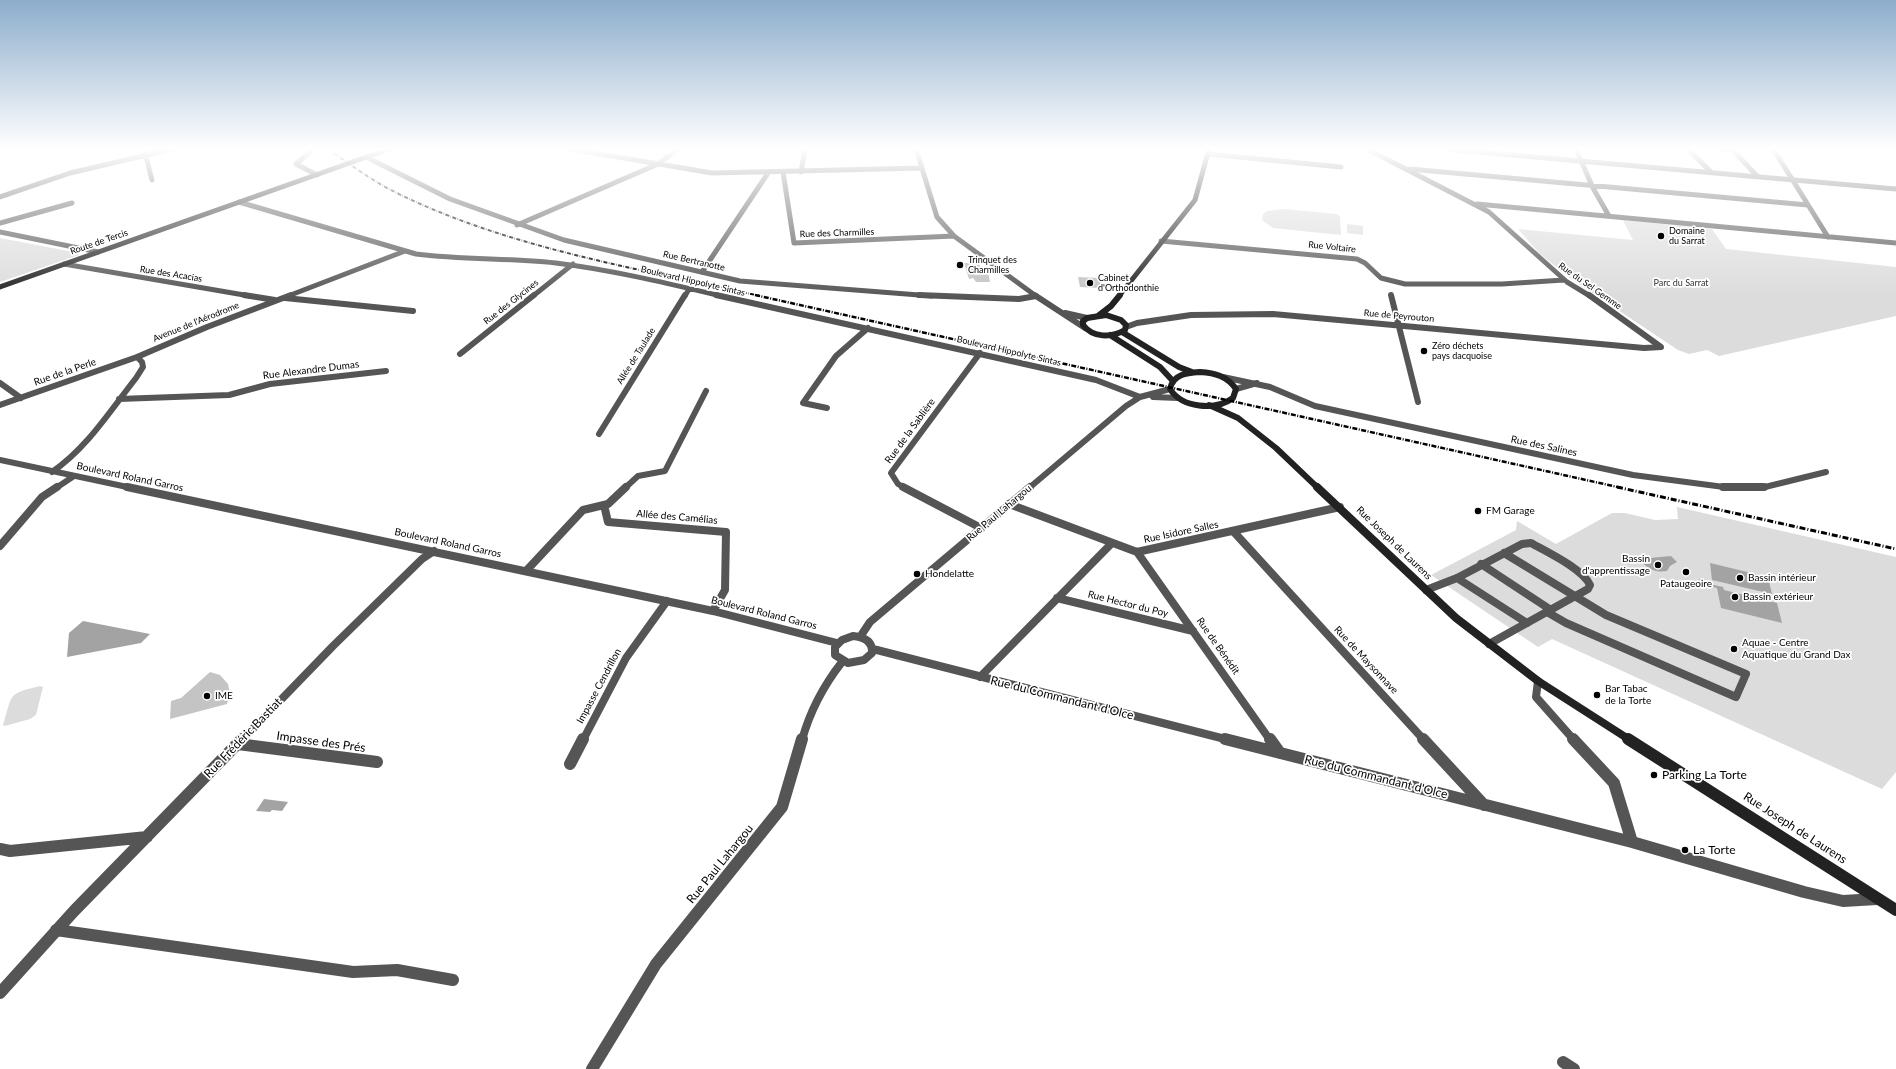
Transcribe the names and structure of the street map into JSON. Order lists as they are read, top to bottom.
{
  "streets": {
    "main road": ["Route de Tercis", "Rue Joseph de Laurens"],
    "street": [
      "Rue des Charmilles",
      "Rue Voltaire",
      "Rue Bertranotte",
      "Rue des Acacias",
      "Boulevard Hippolyte Sintas",
      "Rue du Sel Gemme",
      "Rue des Glycines",
      "Rue de Peyrouton",
      "Avenue de l'Aérodrome",
      "Allée de Taulade",
      "Rue Alexandre Dumas",
      "Rue de la Perle",
      "Rue de la Sablière",
      "Rue des Salines",
      "Boulevard Roland Garros",
      "Rue Paul Lahargou",
      "Allée des Camélias",
      "Rue Isidore Salles",
      "Rue Hector du Poy",
      "Rue de Bénédit",
      "Rue de Maysonnave",
      "Impasse Cendrillon",
      "Rue du Commandant d'Olce",
      "Rue Frédéric Bastiat",
      "Impasse des Prés"
    ]
  },
  "crossings": [
    ["Route de Tercis", "Rue des Acacias"],
    ["Route de Tercis", "Boulevard Hippolyte Sintas"],
    ["Rue Voltaire", "Rue du Sel Gemme"],
    ["Rue des Acacias", "Avenue de l'Aérodrome"],
    ["Boulevard Hippolyte Sintas", "Rue des Glycines"],
    ["Boulevard Hippolyte Sintas", "Avenue de l'Aérodrome"],
    ["Boulevard Hippolyte Sintas", "Allée de Taulade"],
    ["Boulevard Hippolyte Sintas", "Rue de la Sablière"],
    ["Boulevard Hippolyte Sintas", "Rue Paul Lahargou"],
    ["Rue du Sel Gemme", "Rue de Peyrouton"],
    ["Avenue de l'Aérodrome", "Rue de la Perle"],
    ["Rue de la Sablière", "Rue Paul Lahargou"],
    ["Boulevard Roland Garros", "Rue Paul Lahargou"],
    ["Boulevard Roland Garros", "Allée des Camélias"],
    ["Boulevard Roland Garros", "Impasse Cendrillon"],
    ["Boulevard Roland Garros", "Rue du Commandant d'Olce"],
    ["Boulevard Roland Garros", "Rue Frédéric Bastiat"],
    ["Rue Paul Lahargou", "Rue Isidore Salles"],
    ["Rue Paul Lahargou", "Rue du Commandant d'Olce"],
    ["Rue Isidore Salles", "Rue Joseph de Laurens"],
    ["Rue Isidore Salles", "Rue de Bénédit"],
    ["Rue Isidore Salles", "Rue de Maysonnave"],
    ["Rue Joseph de Laurens", "Rue du Commandant d'Olce"],
    ["Rue Hector du Poy", "Rue de Bénédit"],
    ["Rue de Bénédit", "Rue du Commandant d'Olce"],
    ["Rue de Maysonnave", "Rue du Commandant d'Olce"],
    ["Rue Frédéric Bastiat", "Impasse des Prés"]
  ],
  "parks": ["Parc du Sarrat"],
  "places": [
    "Domaine du Sarrat",
    "Trinquet des Charmilles",
    "Cabinet d'Orthodonthie",
    "Zéro déchets pays dacquoise",
    "FM Garage",
    "Bassin d'apprentissage",
    "Pataugeoire",
    "Hondelatte",
    "Bassin intérieur",
    "Bassin extérieur",
    "Aquae - Centre Aquatique du Grand Dax",
    "Bar Tabac de la Torte",
    "IME",
    "Parking La Torte",
    "La Torte"
  ]
}
